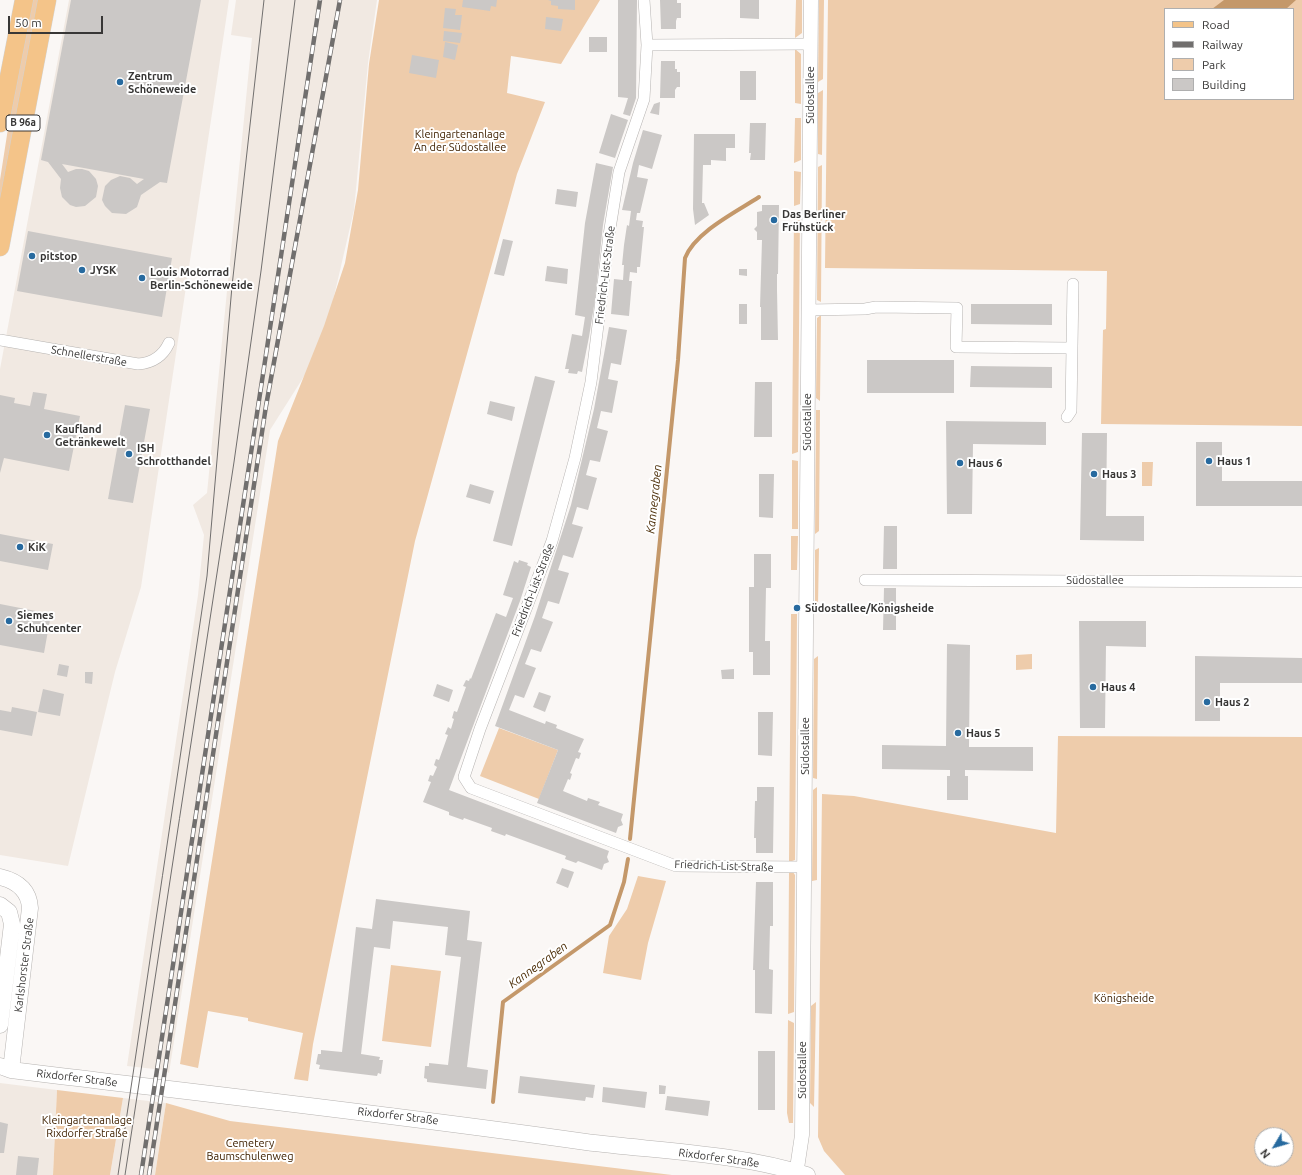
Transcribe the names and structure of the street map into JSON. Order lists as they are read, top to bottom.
{
  "streets": {
    "main road": ["B 96a", "Karlshorster Straße", "Rixdorfer Straße"],
    "street": ["Südostallee", "Friedrich-List-Straße", "Schnellerstraße"]
  },
  "crossings": [
    ["Südostallee", "Friedrich-List-Straße"],
    ["Südostallee", "Rixdorfer Straße"],
    ["Karlshorster Straße", "Rixdorfer Straße"]
  ],
  "water": ["Kannegraben"],
  "parks": [
    "Kleingartenanlage An der Südostallee",
    "Königsheide",
    "Kleingartenanlage Rixdorfer Straße",
    "Cemetery Baumschulenweg"
  ],
  "places": [
    "Zentrum Schöneweide",
    "Das Berliner Frühstück",
    "pitstop",
    "JYSK",
    "Louis Motorrad Berlin-Schöneweide",
    "Kaufland Getränkewelt",
    "ISH Schrotthandel",
    "Haus 1",
    "Haus 6",
    "Haus 3",
    "KiK",
    "Südostallee/Königsheide",
    "Siemes Schuhcenter",
    "Haus 4",
    "Haus 2",
    "Haus 5"
  ],
  "legend": [
    "Road",
    "Railway",
    "Park",
    "Building"
  ],
  "scale_bar": "50 m",
  "north": "bottom left"
}
